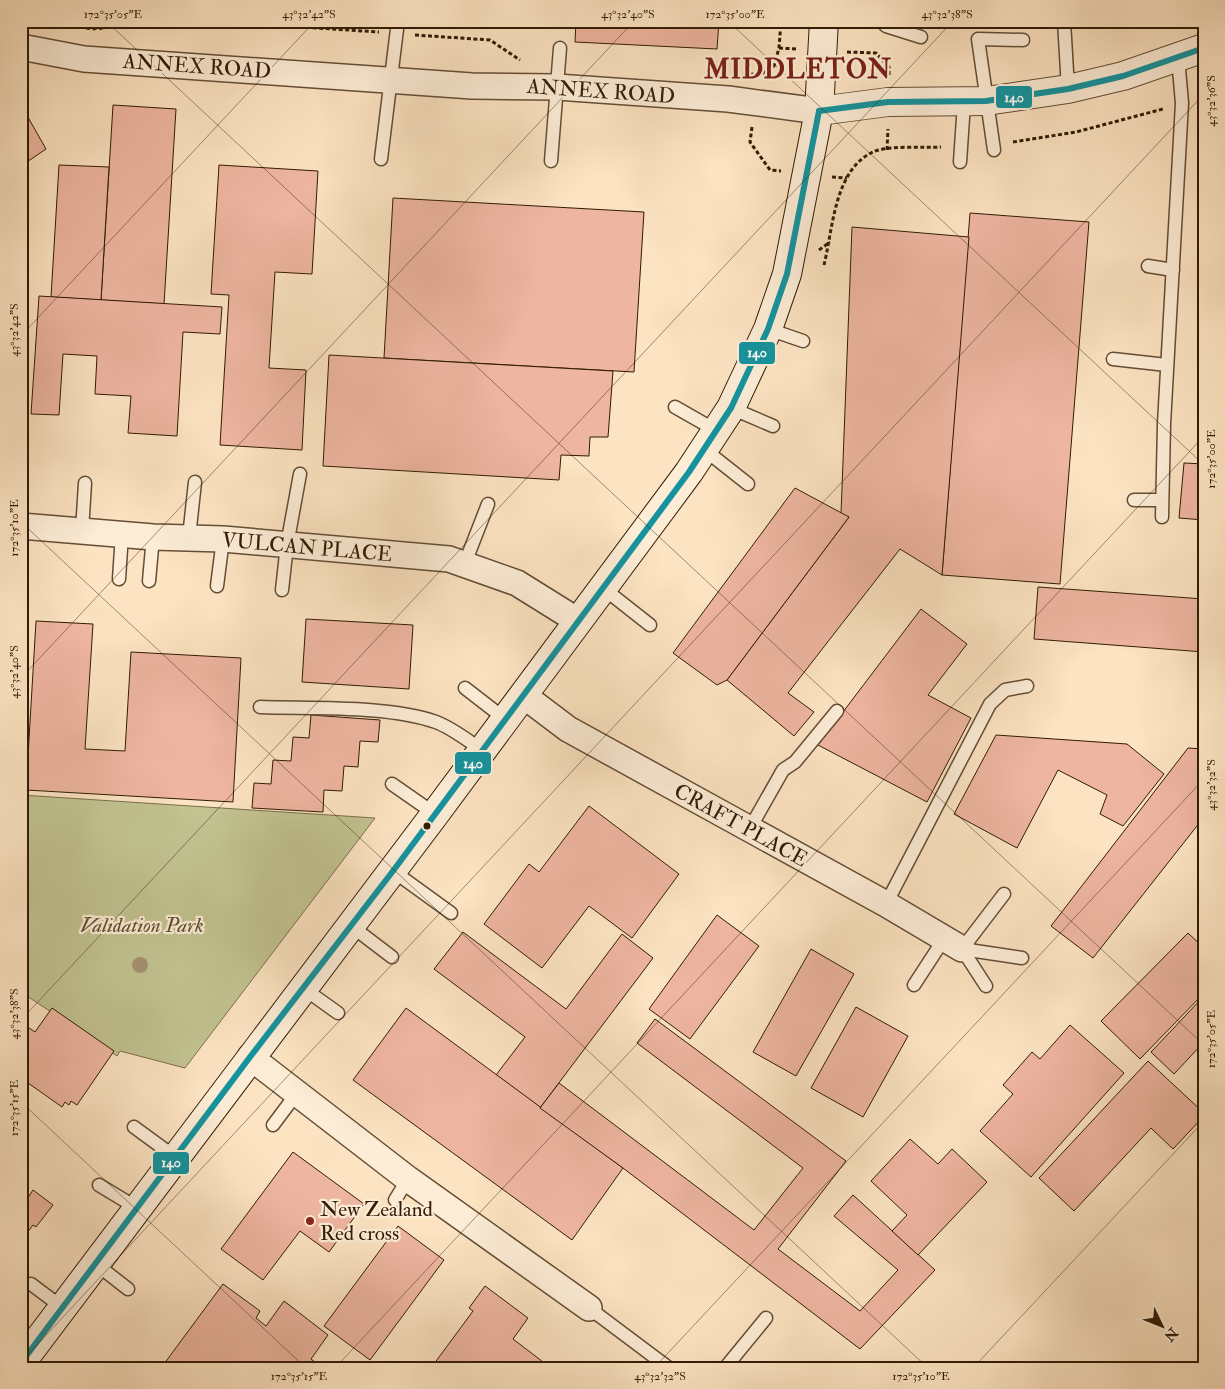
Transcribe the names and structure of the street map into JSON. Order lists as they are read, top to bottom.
{
  "streets": {
    "main road": ["ANNEX ROAD"],
    "street": ["VULCAN PLACE", "CRAFT PLACE"]
  },
  "districts": ["MIDDLETON"],
  "parks": ["Validation Park"],
  "places": ["New Zealand Red cross"],
  "lines": ["transit line 140"],
  "north": "bottom right",
  "coordinates": [
    "172°35'05\"E",
    "43°32'42\"S",
    "43°32'40\"S",
    "172°35'00\"E",
    "43°32'38\"S",
    "43°32'36\"S",
    "172°35'10\"E",
    "43°32'32\"S",
    "172°35'15\"E"
  ]
}
